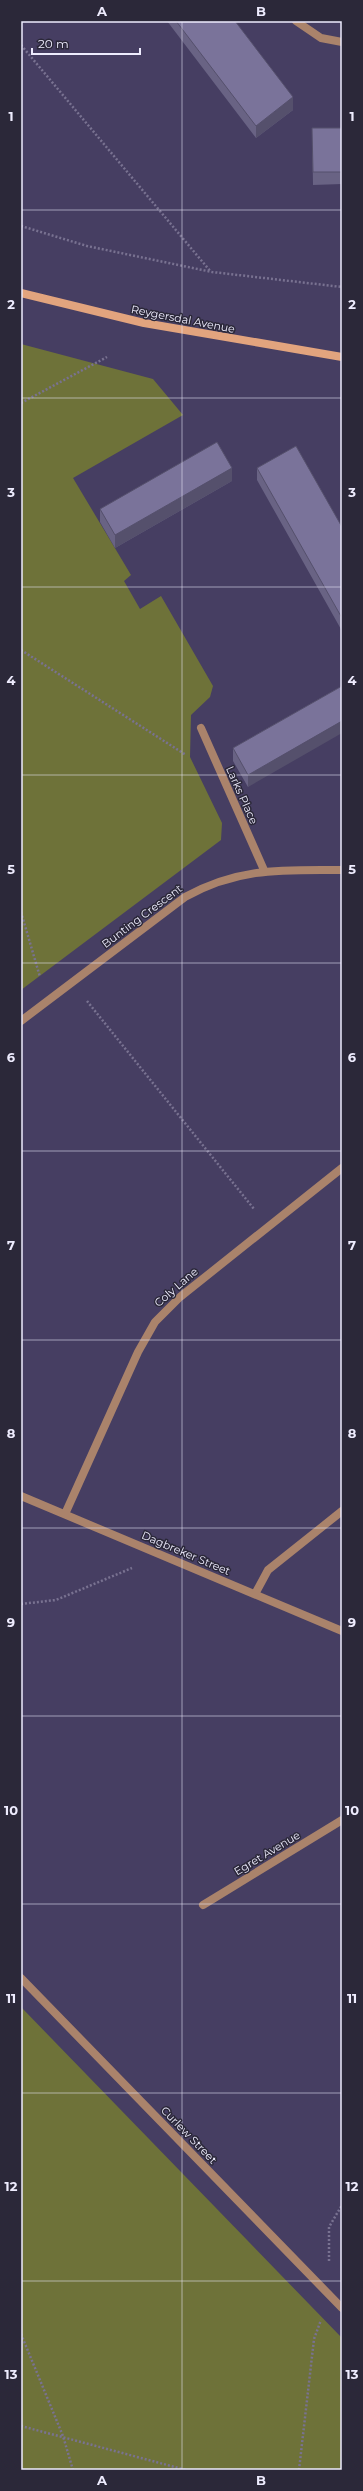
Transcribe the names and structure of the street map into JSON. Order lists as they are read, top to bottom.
{
  "streets": {
    "main road": ["Reygersdal Avenue"],
    "street": [
      "Larks Place",
      "Bunting Crescent",
      "Coly Lane",
      "Dagbreker Street",
      "Egret Avenue",
      "Curlew Street"
    ]
  },
  "crossings": [
    ["Larks Place", "Bunting Crescent"],
    ["Coly Lane", "Dagbreker Street"]
  ],
  "scale_bar": "20 m",
  "grid": {
    "columns": ["A", "B"],
    "rows": [
      "1",
      "2",
      "3",
      "4",
      "5",
      "6",
      "7",
      "8",
      "9",
      "10",
      "11",
      "12",
      "13"
    ]
  }
}
